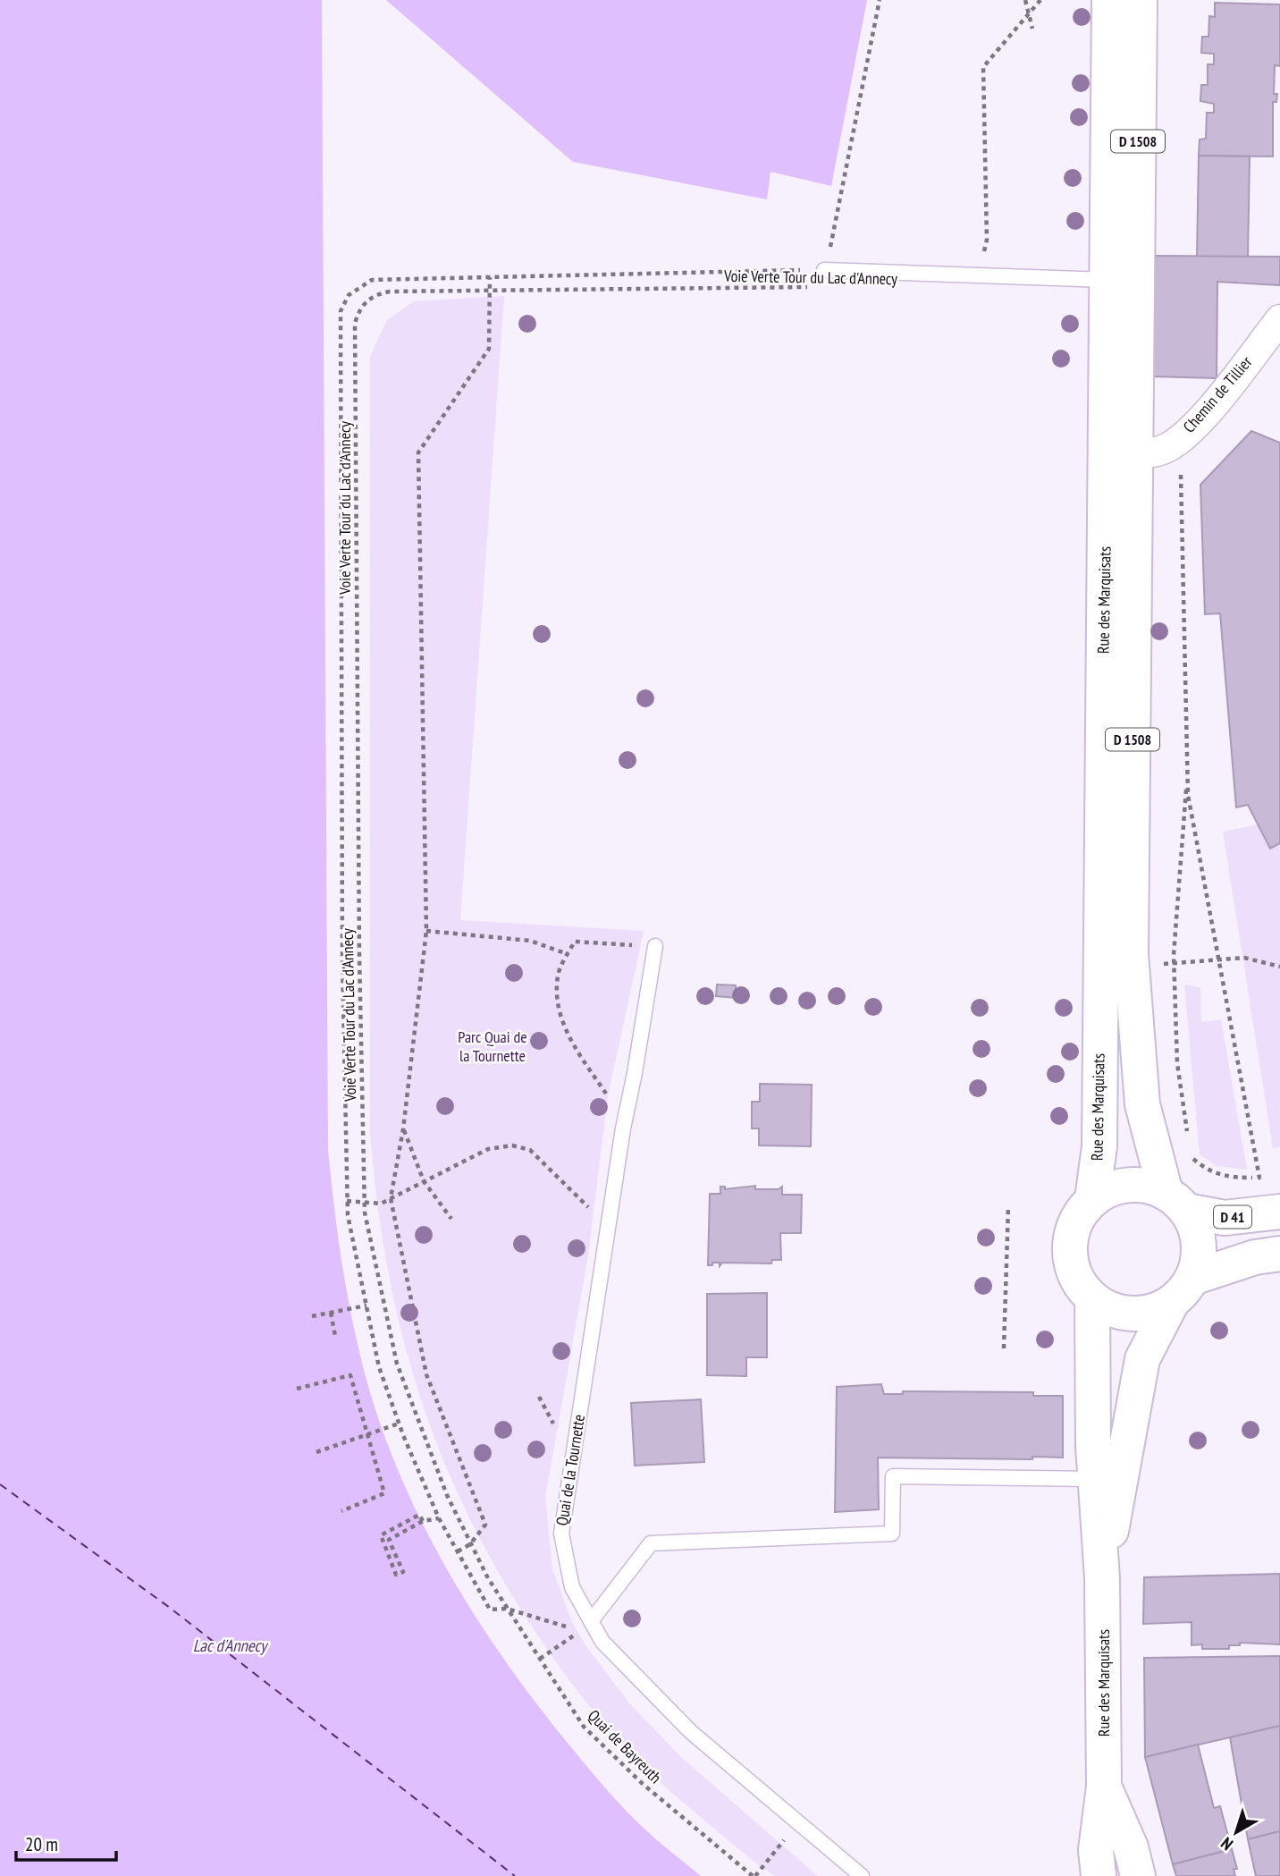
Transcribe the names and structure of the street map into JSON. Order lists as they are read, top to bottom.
{
  "streets": {
    "main road": ["D 1508", "Rue des Marquisats", "D 41"],
    "street": ["Chemin de Tillier"],
    "lane": ["Quai de la Tournette"],
    "path": ["Voie Verte Tour du Lac d'Annecy", "Quai de Bayreuth"]
  },
  "crossings": [
    ["Voie Verte Tour du Lac d'Annecy", "Quai de Bayreuth"],
    ["Chemin de Tillier", "Rue des Marquisats"],
    ["Rue des Marquisats", "D 41"]
  ],
  "water": ["Lac d'Annecy"],
  "parks": ["Parc Quai de la Tournette"],
  "scale_bar": "20 m",
  "north": "bottom left"
}
